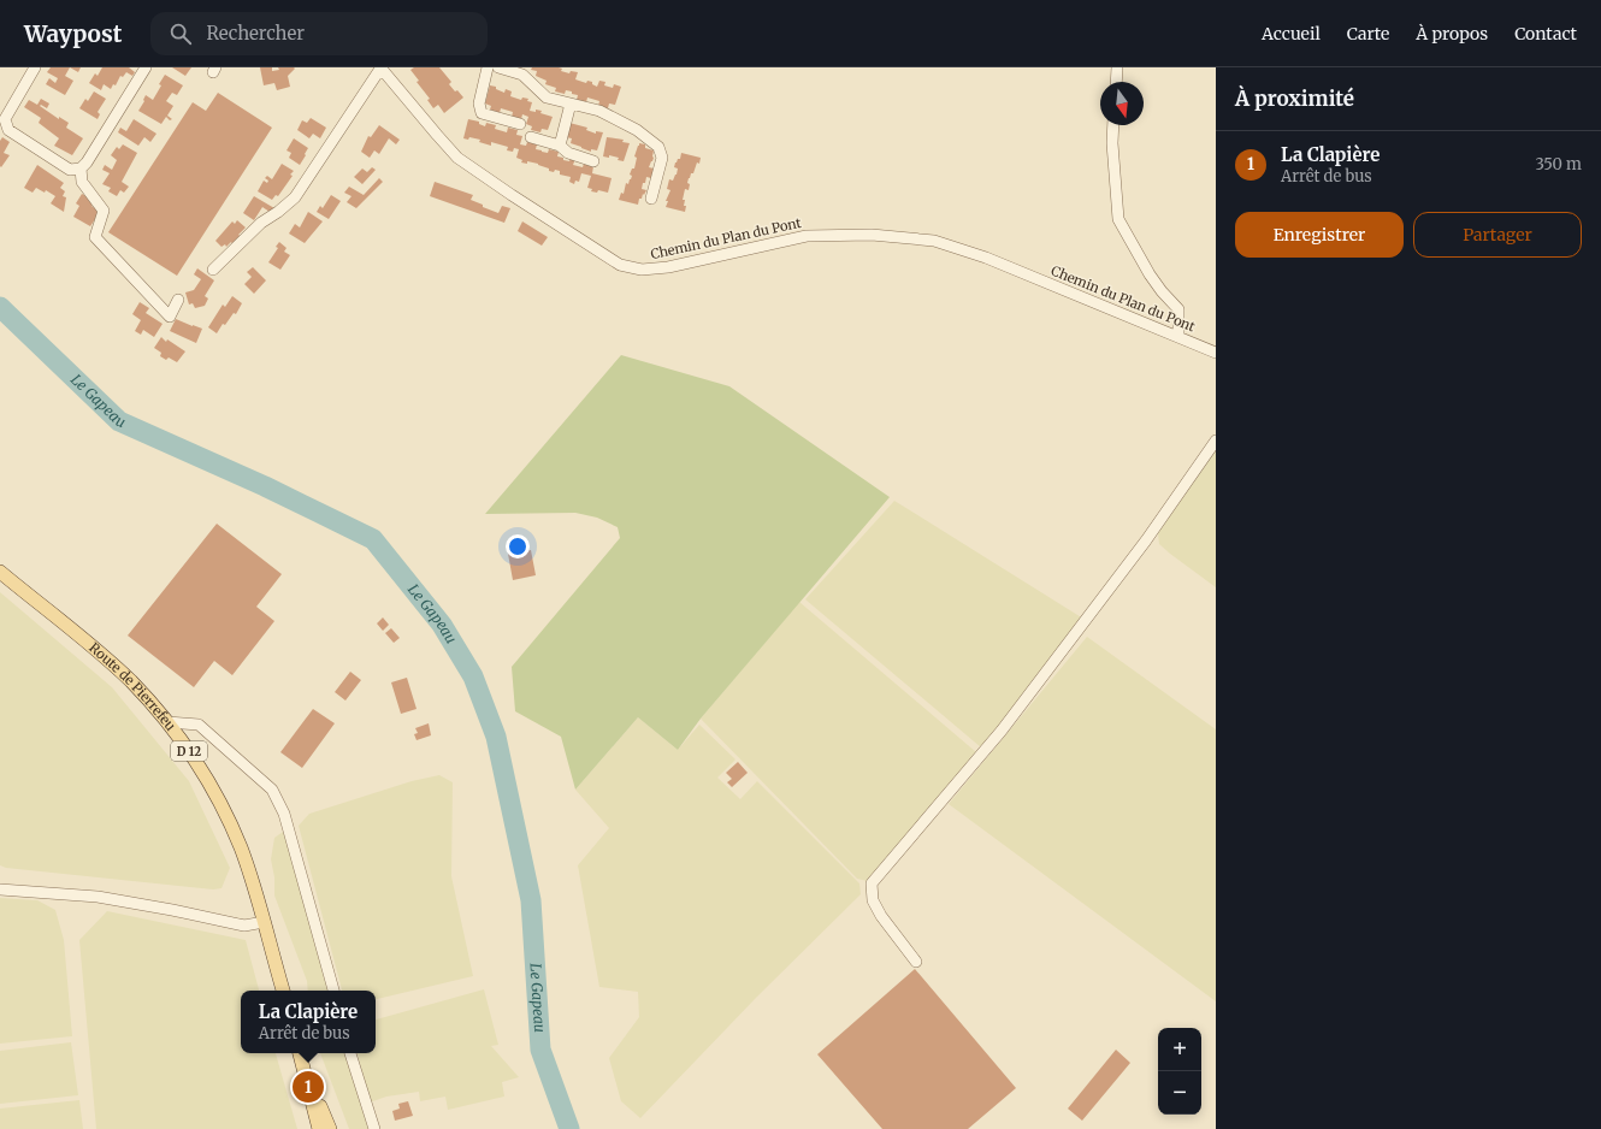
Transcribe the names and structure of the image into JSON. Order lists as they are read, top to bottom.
{
  "streets": {
    "main road": ["Route de Pierrefeu", "D 12"],
    "street": ["Chemin du Plan du Pont"]
  },
  "water": ["Le Gapeau"],
  "north": "bottom",
  "page": {
    "header": "Waypost",
    "search": "Rechercher",
    "nav": [
      "Accueil",
      "Carte",
      "À propos",
      "Contact"
    ],
    "heading": "À proximité",
    "list": [
      {
        "mark": "1",
        "name": "La Clapière",
        "note": "Arrêt de bus",
        "value": "350 m"
      }
    ],
    "buttons": ["Enregistrer", "Partager"],
    "popup": ["La Clapière", "Arrêt de bus"],
    "map_buttons": ["+", "−"],
    "pins": "1"
  }
}
